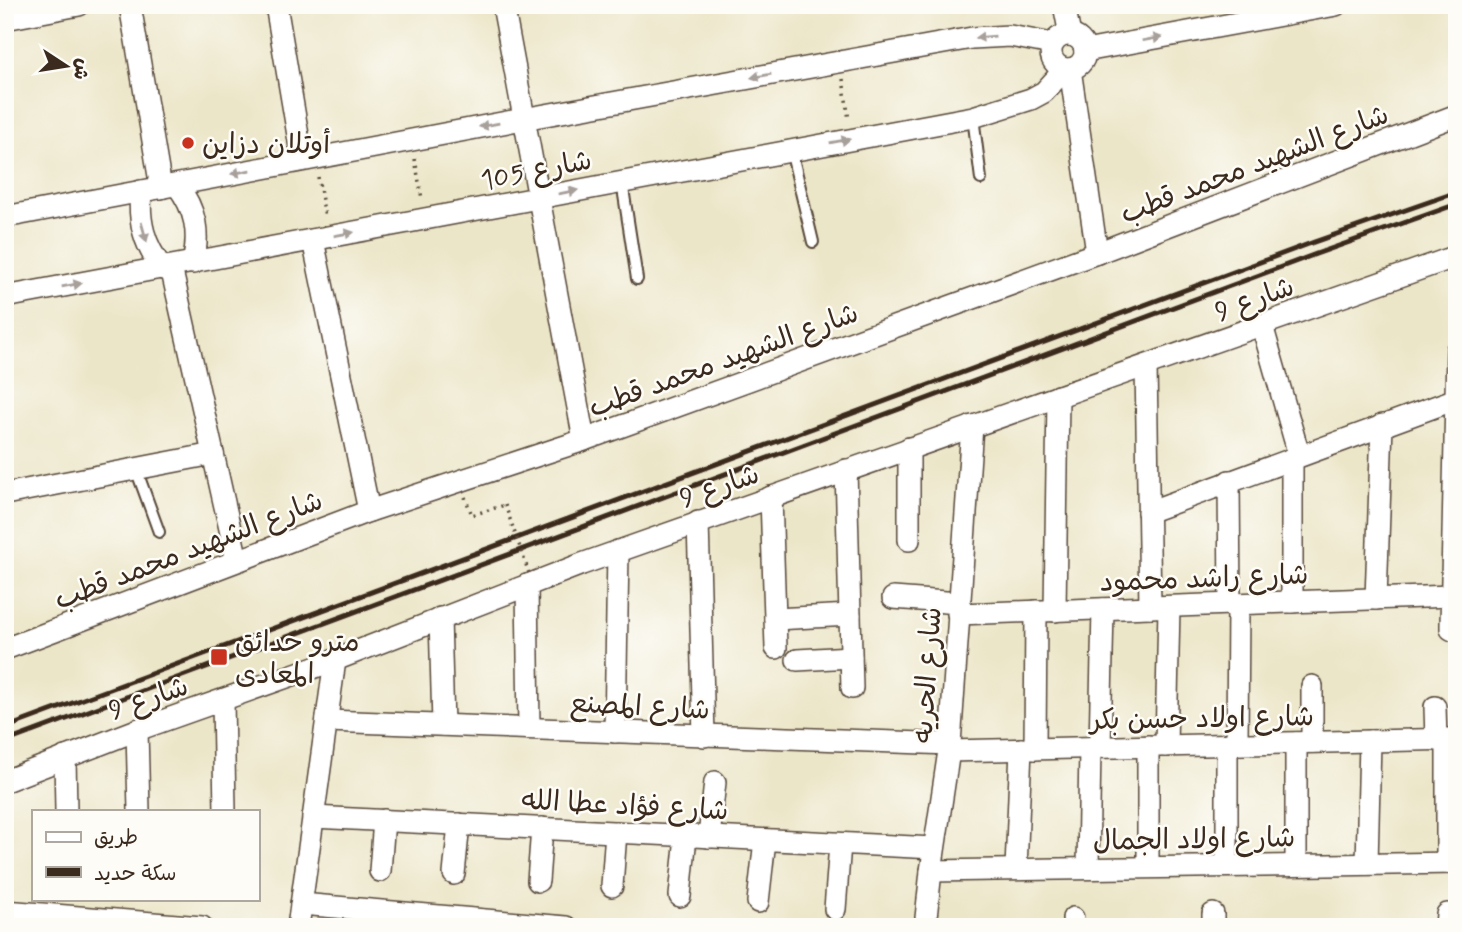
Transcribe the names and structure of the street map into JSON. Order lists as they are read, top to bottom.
{
  "streets": {
    "street": [
      "شارع الشهيد محمد قطب",
      "شارع 105",
      "شارع 9",
      "شارع راشد محمود",
      "شارع الحريه",
      "شارع المصنع",
      "شارع اولاد حسن بكر",
      "شارع فؤاد عطا الله",
      "شارع اولاد الجمال"
    ]
  },
  "crossings": [
    ["شارع 9", "شارع الحريه"],
    ["شارع راشد محمود", "شارع الحريه"],
    ["شارع الحريه", "شارع المصنع"],
    ["شارع الحريه", "شارع اولاد حسن بكر"],
    ["شارع الحريه", "شارع فؤاد عطا الله"],
    ["شارع الحريه", "شارع اولاد الجمال"],
    ["شارع المصنع", "شارع اولاد حسن بكر"]
  ],
  "places": {
    "other": ["أوتلان دزاين"],
    "transit": ["مترو حدائق المعادى"]
  },
  "legend": ["طريق", "سكة حديد"],
  "north": "right"
}
